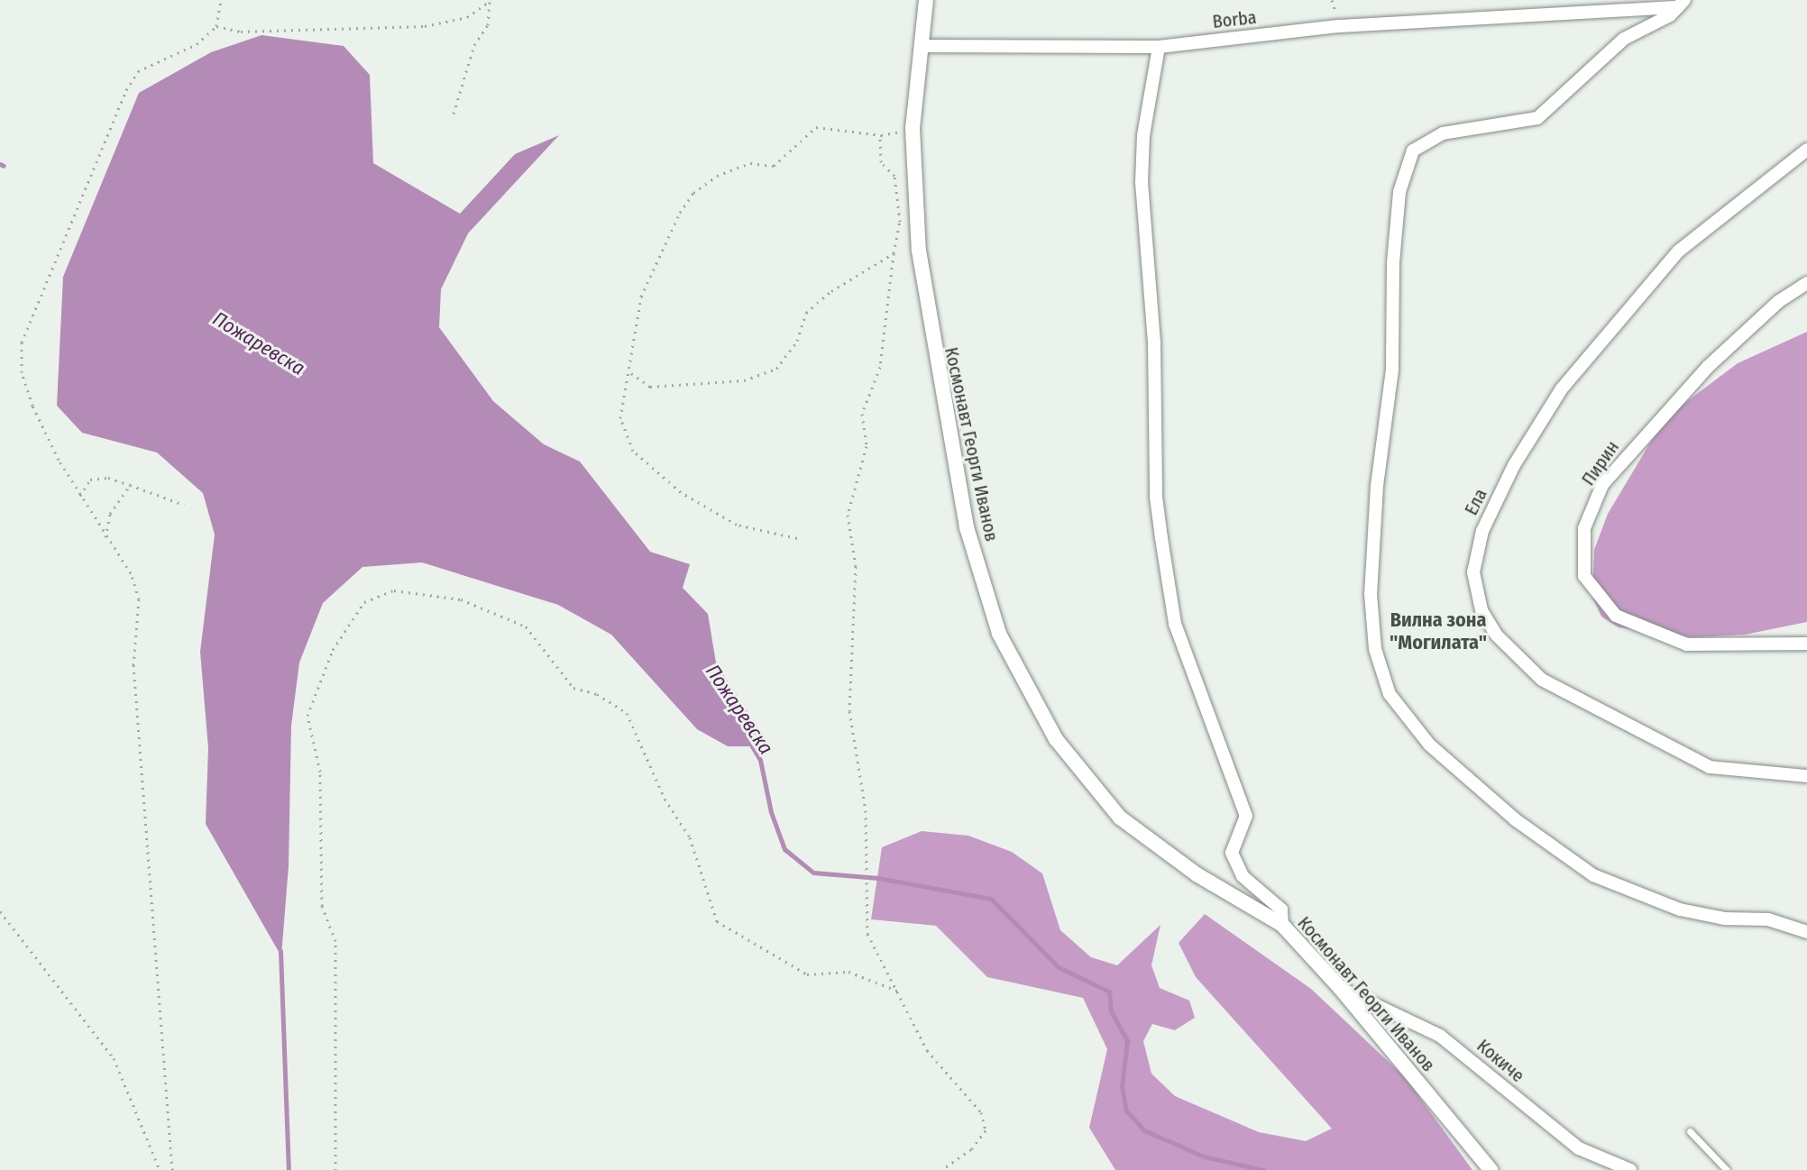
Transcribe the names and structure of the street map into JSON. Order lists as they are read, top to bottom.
{
  "streets": {
    "street": [
      "Borba",
      "Космонавт Георги Иванов",
      "Пирин",
      "Ела",
      "Кокиче"
    ]
  },
  "crossings": [
    ["Borba", "Космонавт Георги Иванов"],
    ["Космонавт Георги Иванов", "Кокиче"]
  ],
  "districts": ["Вилна зона \"Могилата\""],
  "water": ["Пожаревска"]
}
